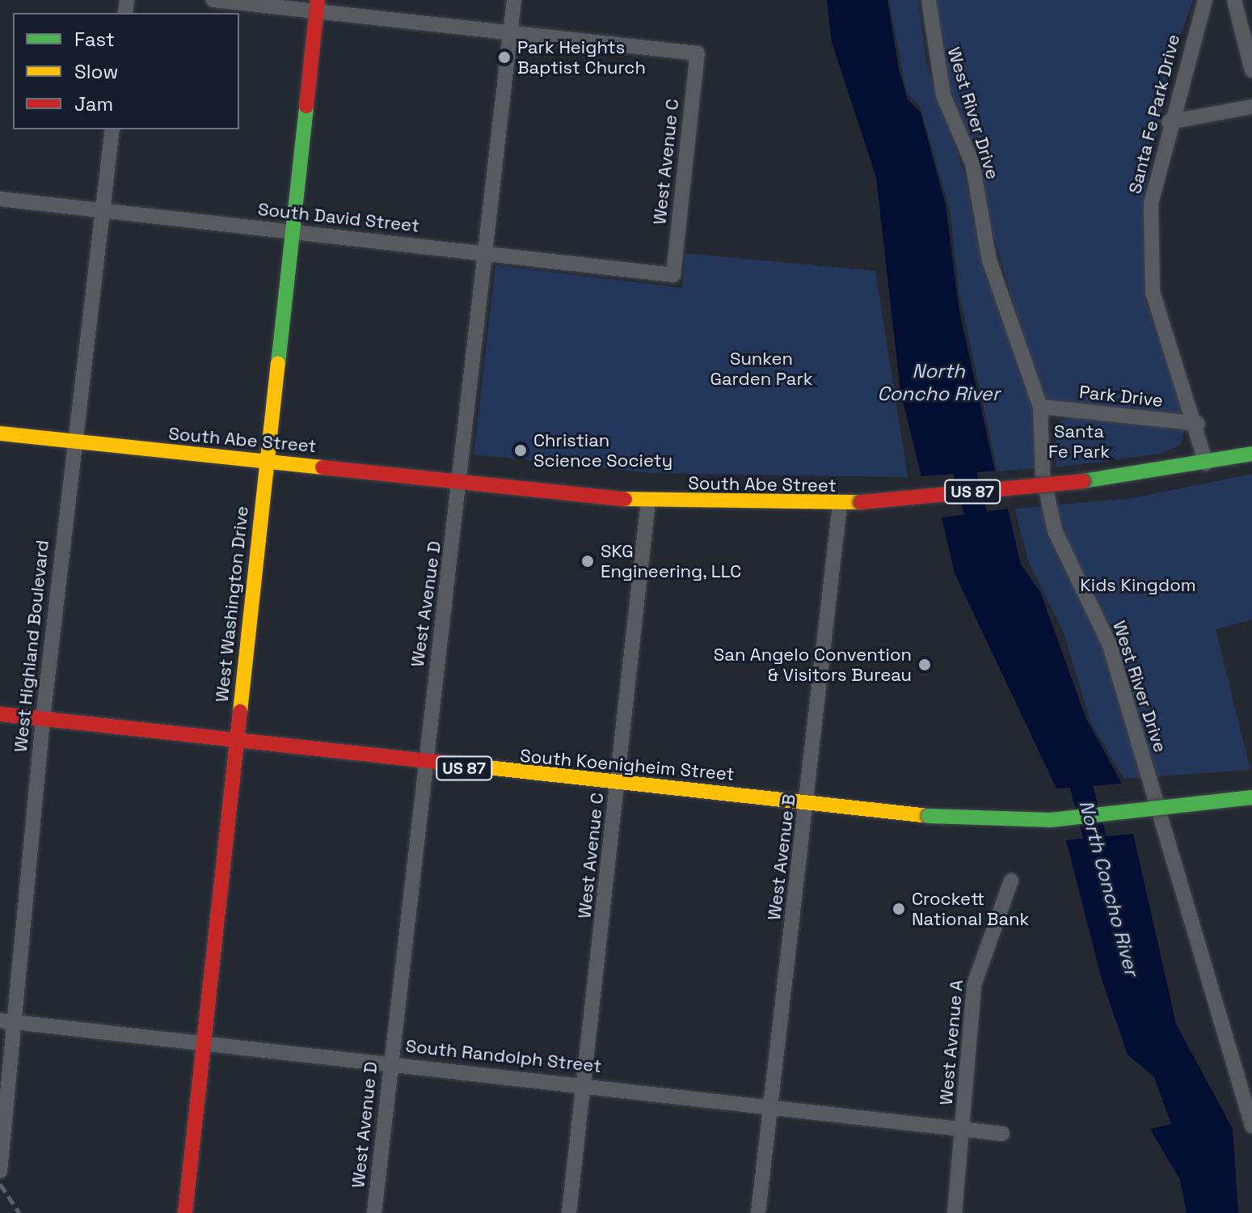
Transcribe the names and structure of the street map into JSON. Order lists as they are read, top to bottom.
{
  "streets": {
    "main road": [
      "South Abe Street",
      "US 87",
      "West Washington Drive",
      "South Koenigheim Street"
    ],
    "street": [
      "West River Drive",
      "Santa Fe Park Drive",
      "West Avenue C",
      "South David Street",
      "Park Drive",
      "West Avenue D",
      "West Highland Boulevard",
      "West Avenue B",
      "West Avenue A",
      "South Randolph Street"
    ]
  },
  "crossings": [
    ["West River Drive", "Park Drive"],
    ["Santa Fe Park Drive", "Park Drive"],
    ["Santa Fe Park Drive", "South Abe Street"],
    ["West Avenue C", "South David Street"],
    ["West Avenue C", "South Abe Street"],
    ["West Avenue C", "West Avenue D"],
    ["West Avenue C", "South Koenigheim Street"],
    ["West Avenue C", "South Randolph Street"],
    ["South David Street", "West Washington Drive"],
    ["South David Street", "West Avenue D"],
    ["South David Street", "West Highland Boulevard"],
    ["South Abe Street", "West Washington Drive"],
    ["South Abe Street", "West Avenue D"],
    ["South Abe Street", "West Highland Boulevard"],
    ["South Abe Street", "West Avenue B"],
    ["West Washington Drive", "South Koenigheim Street"],
    ["West Washington Drive", "South Randolph Street"],
    ["West Avenue D", "South Koenigheim Street"],
    ["West Avenue D", "South Randolph Street"],
    ["West Highland Boulevard", "South Koenigheim Street"],
    ["West Highland Boulevard", "South Randolph Street"],
    ["South Koenigheim Street", "West Avenue B"],
    ["West Avenue B", "South Randolph Street"],
    ["West Avenue A", "South Randolph Street"]
  ],
  "water": ["North Concho River"],
  "parks": ["Sunken Garden Park", "Santa Fe Park", "Kids Kingdom"],
  "places": [
    "Park Heights Baptist Church",
    "Christian Science Society",
    "SKG Engineering, LLC",
    "San Angelo Convention & Visitors Bureau",
    "Crockett National Bank"
  ],
  "legend": ["Fast", "Slow", "Jam"]
}
